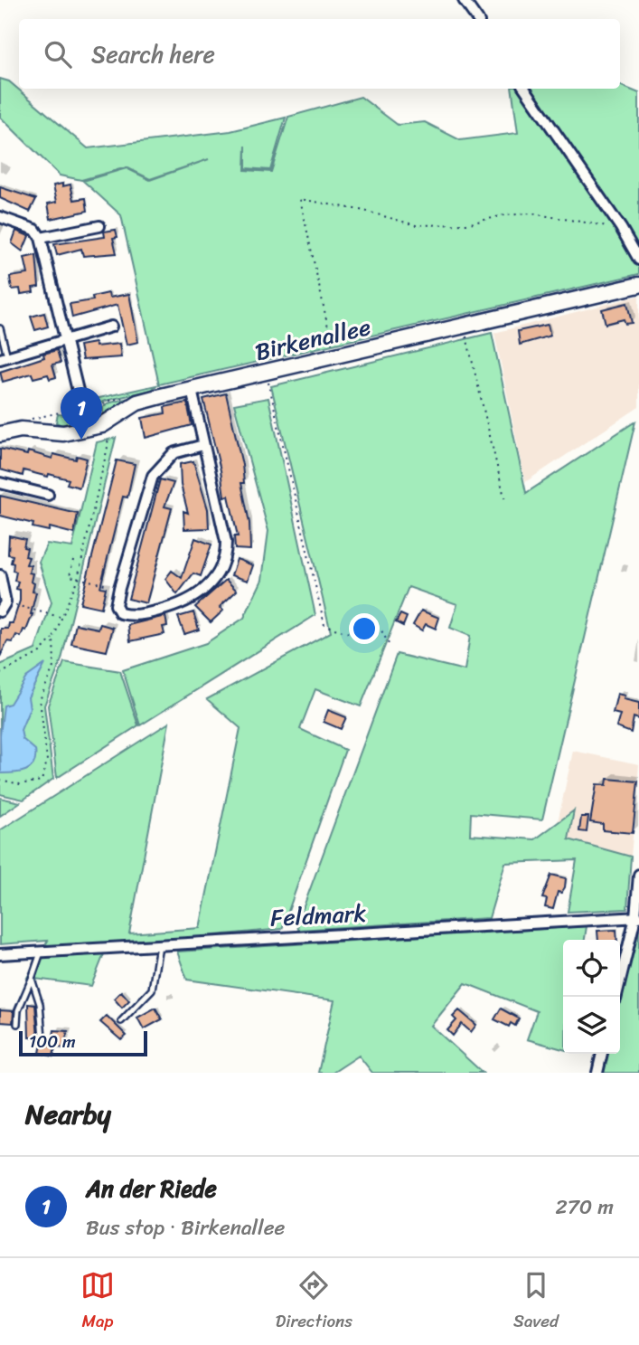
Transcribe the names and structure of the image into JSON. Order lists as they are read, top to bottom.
{
  "streets": {
    "street": ["Birkenallee", "Feldmark"]
  },
  "scale_bar": "100 m",
  "page": {
    "search": "Search here",
    "pins": "1",
    "scale": "100 m",
    "heading": "Nearby",
    "list": [
      {
        "mark": "1",
        "name": "An der Riede",
        "note": "Bus stop · Birkenallee",
        "value": "270 m"
      }
    ],
    "nav": ["Map", "Directions", "Saved"]
  }
}
